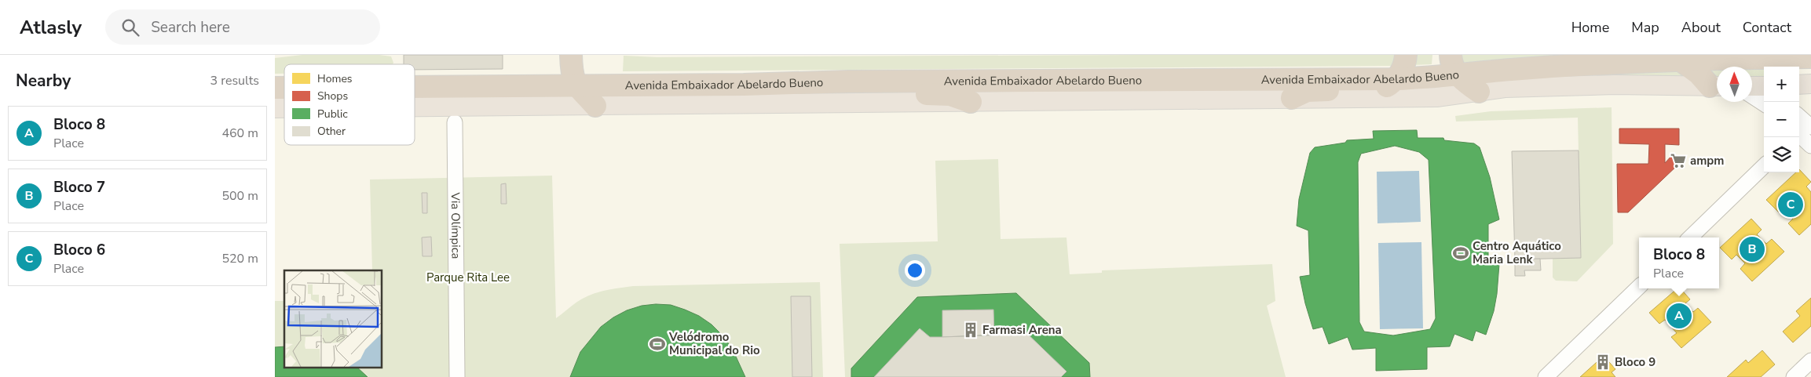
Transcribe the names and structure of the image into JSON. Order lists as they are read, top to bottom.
{
  "streets": {
    "highway": ["Avenida Embaixador Abelardo Bueno"],
    "street": ["Via Olímpica"]
  },
  "parks": ["Parque Rita Lee"],
  "places": {
    "supermarket": ["ampm"],
    "sports": ["Centro Aquático Maria Lenk", "Velódromo Municipal do Rio"],
    "building": ["Farmasi Arena", "Bloco 9"]
  },
  "legend": [
    "Homes",
    "Shops",
    "Public",
    "Other"
  ],
  "north": "top",
  "page": {
    "header": "Atlasly",
    "search": "Search here",
    "nav": [
      "Home",
      "Map",
      "About",
      "Contact"
    ],
    "heading": ["Nearby", "3 results"],
    "map_buttons": ["+", "−"],
    "list": [
      {
        "mark": "A",
        "name": "Bloco 8",
        "note": "Place",
        "value": "460 m"
      },
      {
        "mark": "B",
        "name": "Bloco 7",
        "note": "Place",
        "value": "500 m"
      },
      {
        "mark": "C",
        "name": "Bloco 6",
        "note": "Place",
        "value": "520 m"
      }
    ],
    "pins": ["C", "B", "A"],
    "popup": ["Bloco 8", "Place"]
  }
}
